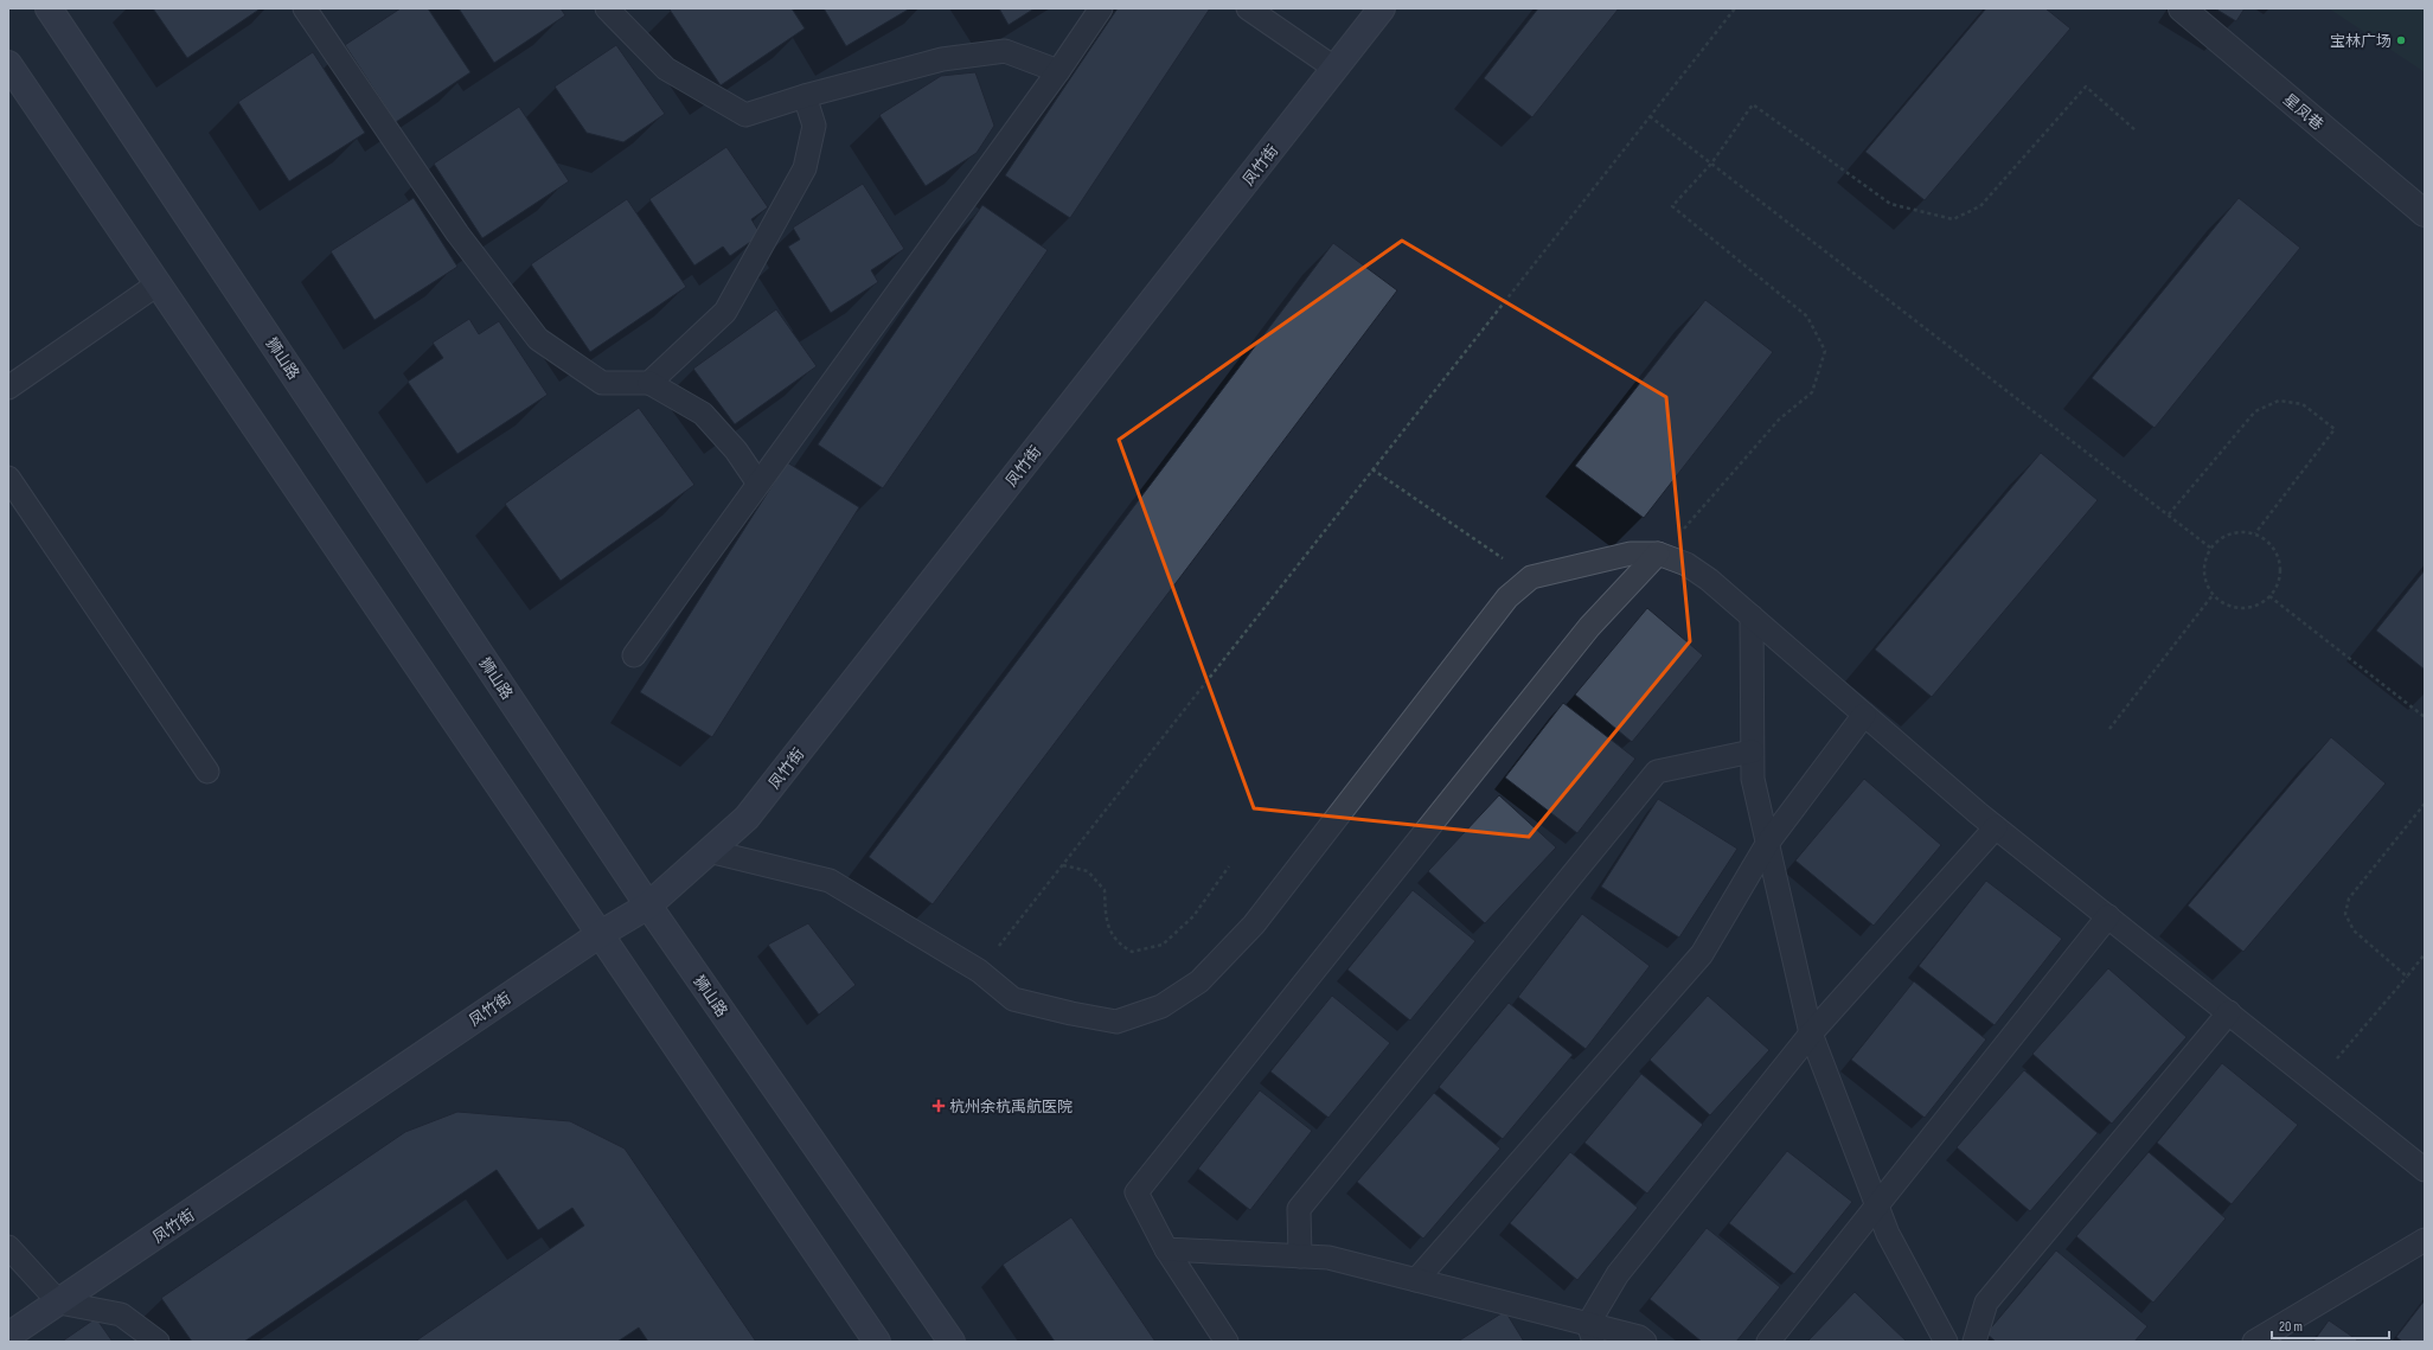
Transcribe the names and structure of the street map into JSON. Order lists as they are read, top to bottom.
{
  "streets": {
    "main road": ["凤竹街", "狮山路"],
    "street": ["星凤巷"]
  },
  "crossings": [
    ["凤竹街", "狮山路"]
  ],
  "places": {
    "other": ["宝林广场"],
    "health": ["杭州余杭禹航医院"]
  },
  "scale_bar": "20 m"
}
